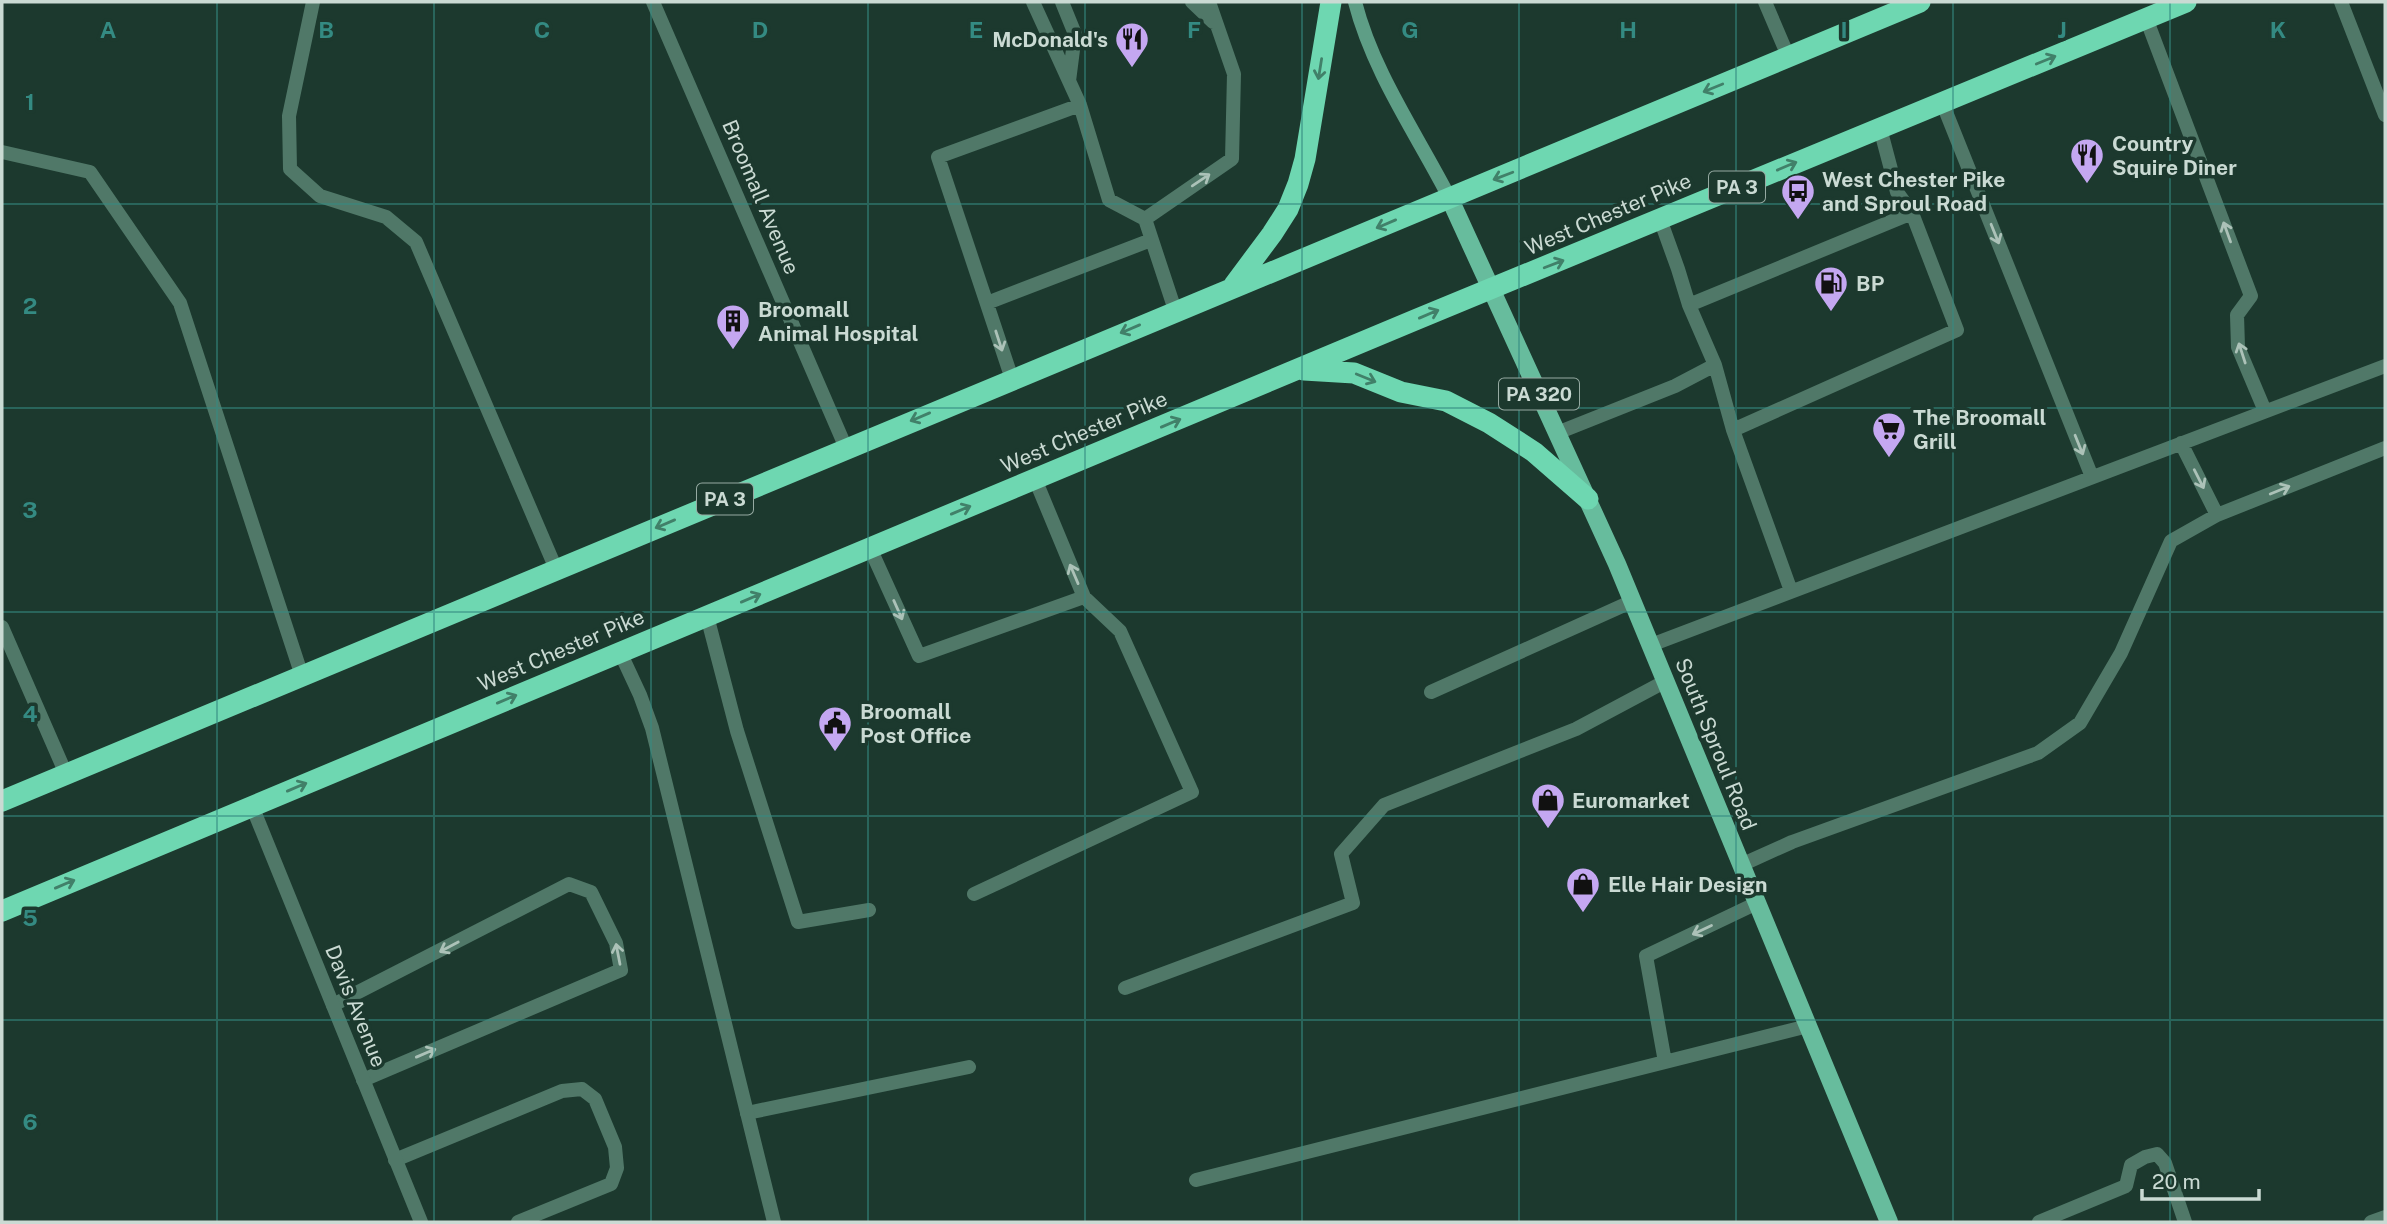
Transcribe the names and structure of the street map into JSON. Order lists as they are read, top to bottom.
{
  "streets": {
    "highway": ["PA 3", "West Chester Pike"],
    "main road": ["PA 320", "South Sproul Road"],
    "street": ["Broomall Avenue", "Davis Avenue"]
  },
  "crossings": [
    ["PA 3", "Broomall Avenue"],
    ["PA 3", "PA 320"],
    ["West Chester Pike", "PA 320"],
    ["West Chester Pike", "South Sproul Road"],
    ["West Chester Pike", "Davis Avenue"],
    ["PA 320", "South Sproul Road"]
  ],
  "places": {
    "restaurant": ["McDonald's", "Country Squire Diner"],
    "bus stop": ["West Chester Pike and Sproul Road"],
    "fuel station": ["BP"],
    "building": ["Broomall Animal Hospital"],
    "supermarket": ["The Broomall Grill"],
    "public building": ["Broomall Post Office"],
    "shop": ["Euromarket", "Elle Hair Design"]
  },
  "scale_bar": "20 m",
  "grid": {
    "columns": [
      "A",
      "B",
      "C",
      "D",
      "E",
      "F",
      "G",
      "H",
      "I",
      "J",
      "K"
    ],
    "rows": [
      "1",
      "2",
      "3",
      "4",
      "5",
      "6"
    ]
  }
}
